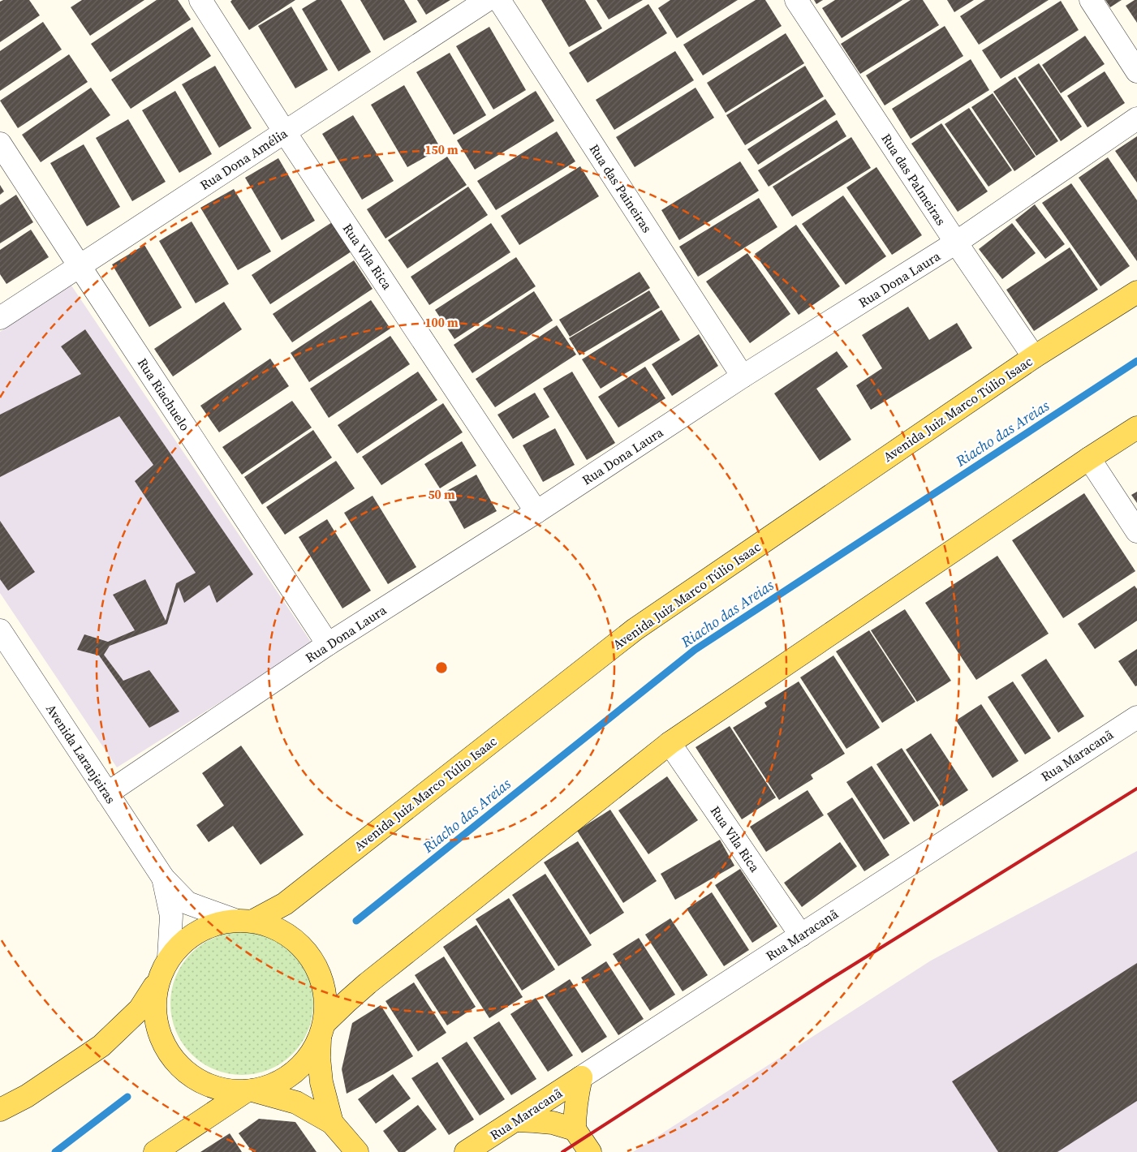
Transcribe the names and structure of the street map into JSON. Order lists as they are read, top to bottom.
{
  "streets": {
    "main road": ["Avenida Juiz Marco Túlio Isaac", "Rua Maracanã"],
    "street": [
      "Rua Dona Amélia",
      "Rua das Palmeiras",
      "Rua das Paineiras",
      "Rua Vila Rica",
      "Rua Dona Laura",
      "Rua Riachuelo",
      "Avenida Laranjeiras"
    ]
  },
  "crossings": [
    ["Rua Dona Amélia", "Rua Vila Rica"],
    ["Rua Dona Amélia", "Rua Riachuelo"],
    ["Rua das Palmeiras", "Rua Dona Laura"],
    ["Rua das Palmeiras", "Avenida Juiz Marco Túlio Isaac"],
    ["Rua das Paineiras", "Rua Dona Laura"],
    ["Rua Vila Rica", "Rua Dona Laura"],
    ["Rua Vila Rica", "Rua Maracanã"],
    ["Rua Dona Laura", "Rua Riachuelo"],
    ["Rua Dona Laura", "Avenida Laranjeiras"],
    ["Avenida Juiz Marco Túlio Isaac", "Avenida Laranjeiras"]
  ],
  "water": ["Riacho das Areias"],
  "rings": ["150 m", "100 m", "50 m"]
}
